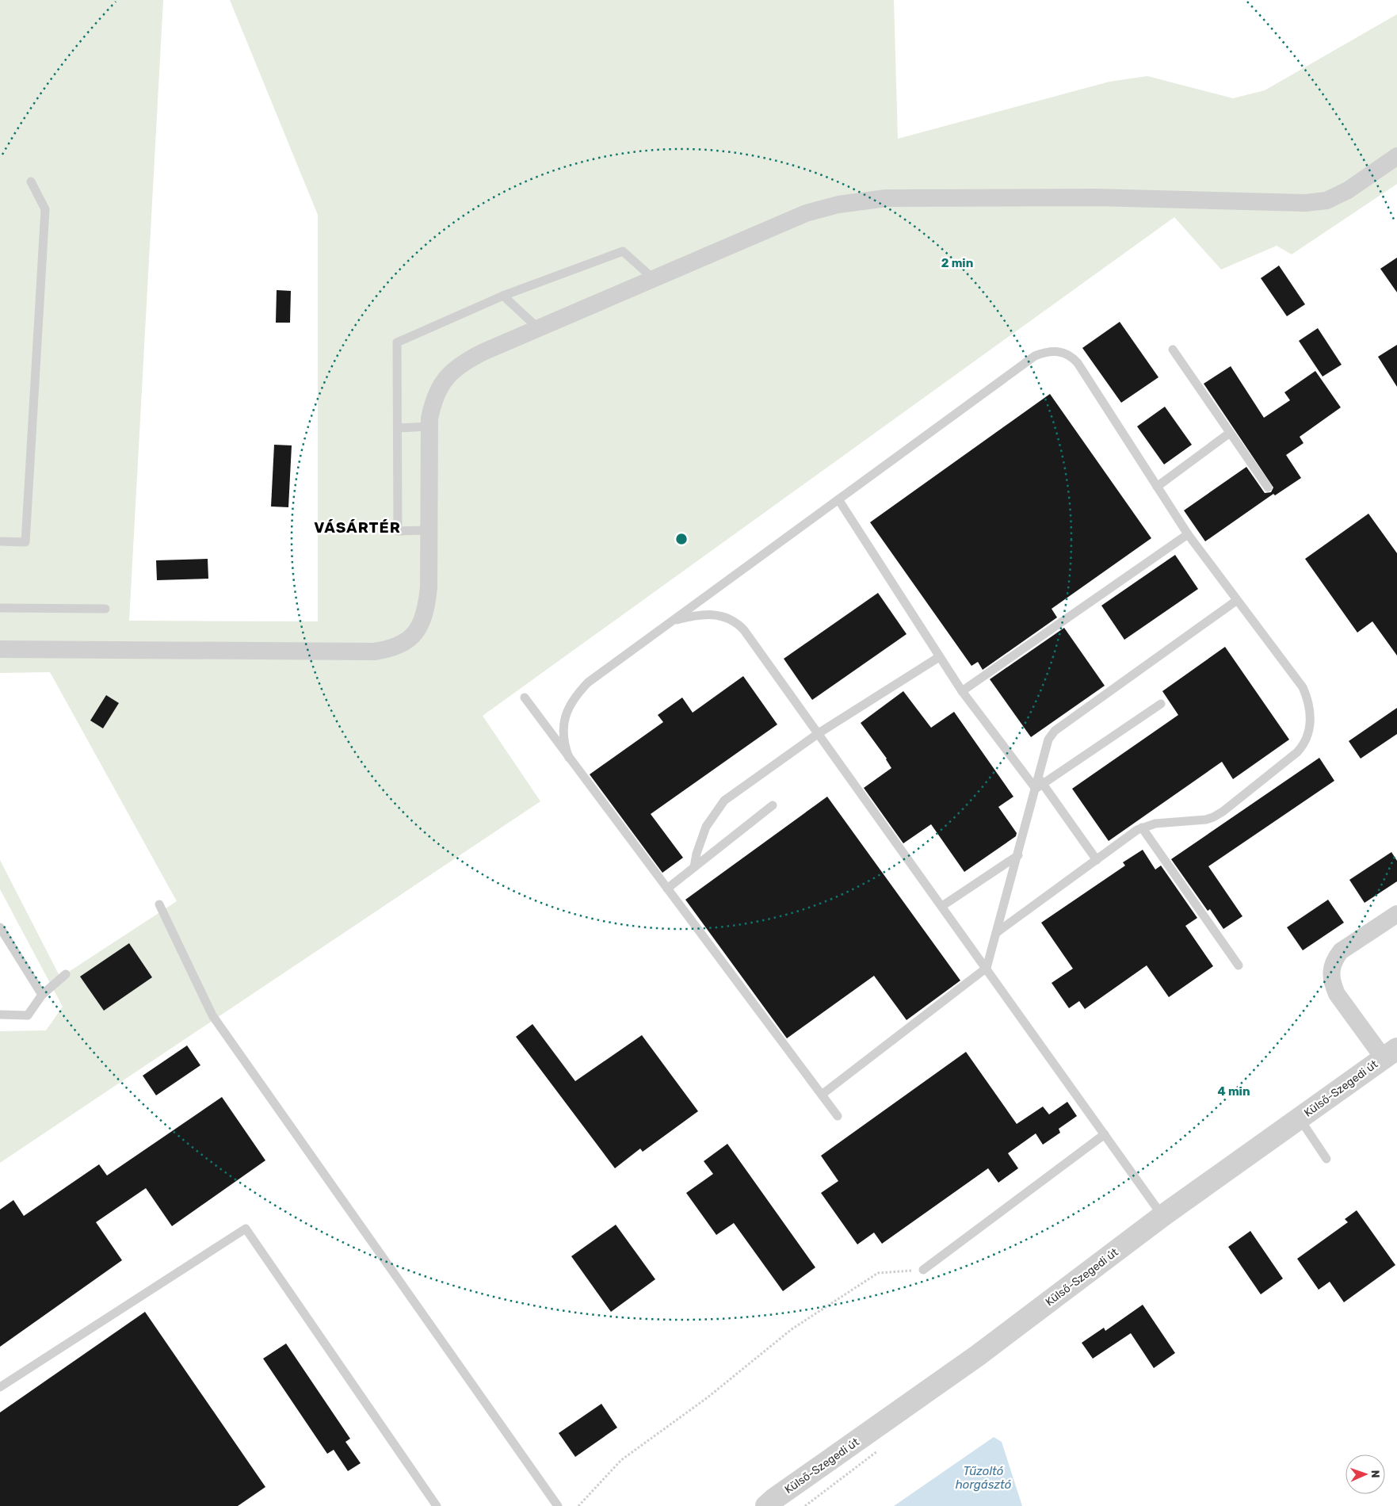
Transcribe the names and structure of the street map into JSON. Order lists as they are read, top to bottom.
{
  "streets": {
    "street": ["Külső-Szegedi út"]
  },
  "districts": ["VÁSÁRTÉR"],
  "water": ["Tűzoltó horgásztó"],
  "north": "right",
  "rings": ["2 min", "4 min"]
}
